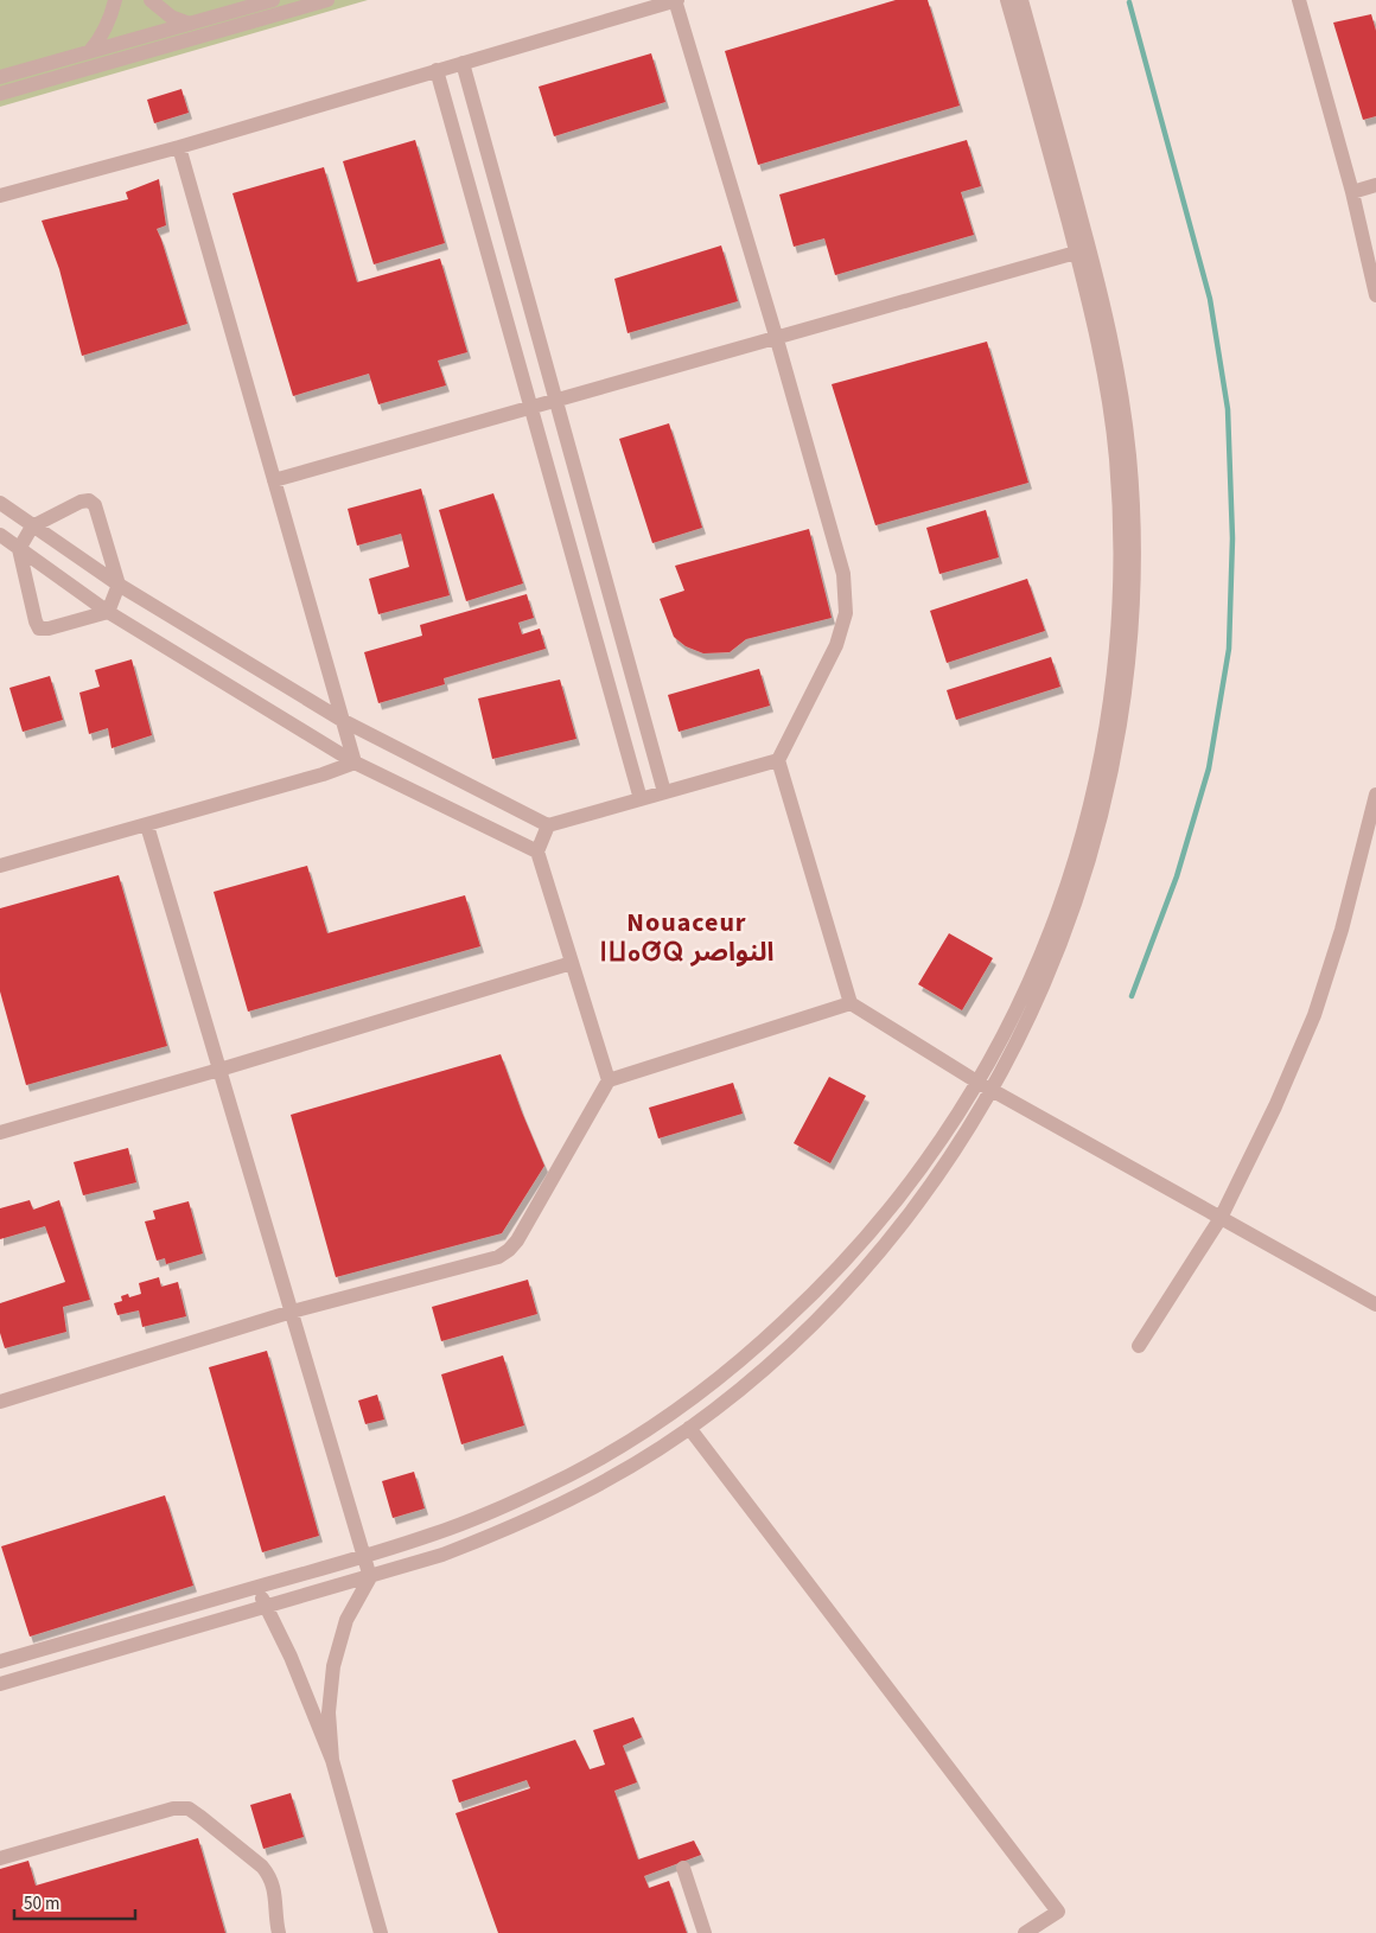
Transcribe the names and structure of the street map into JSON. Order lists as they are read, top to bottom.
{
  "districts": ["Nouaceur ⵏⵡⴰⵚⵕ النواصر"],
  "scale_bar": "50 m"
}
